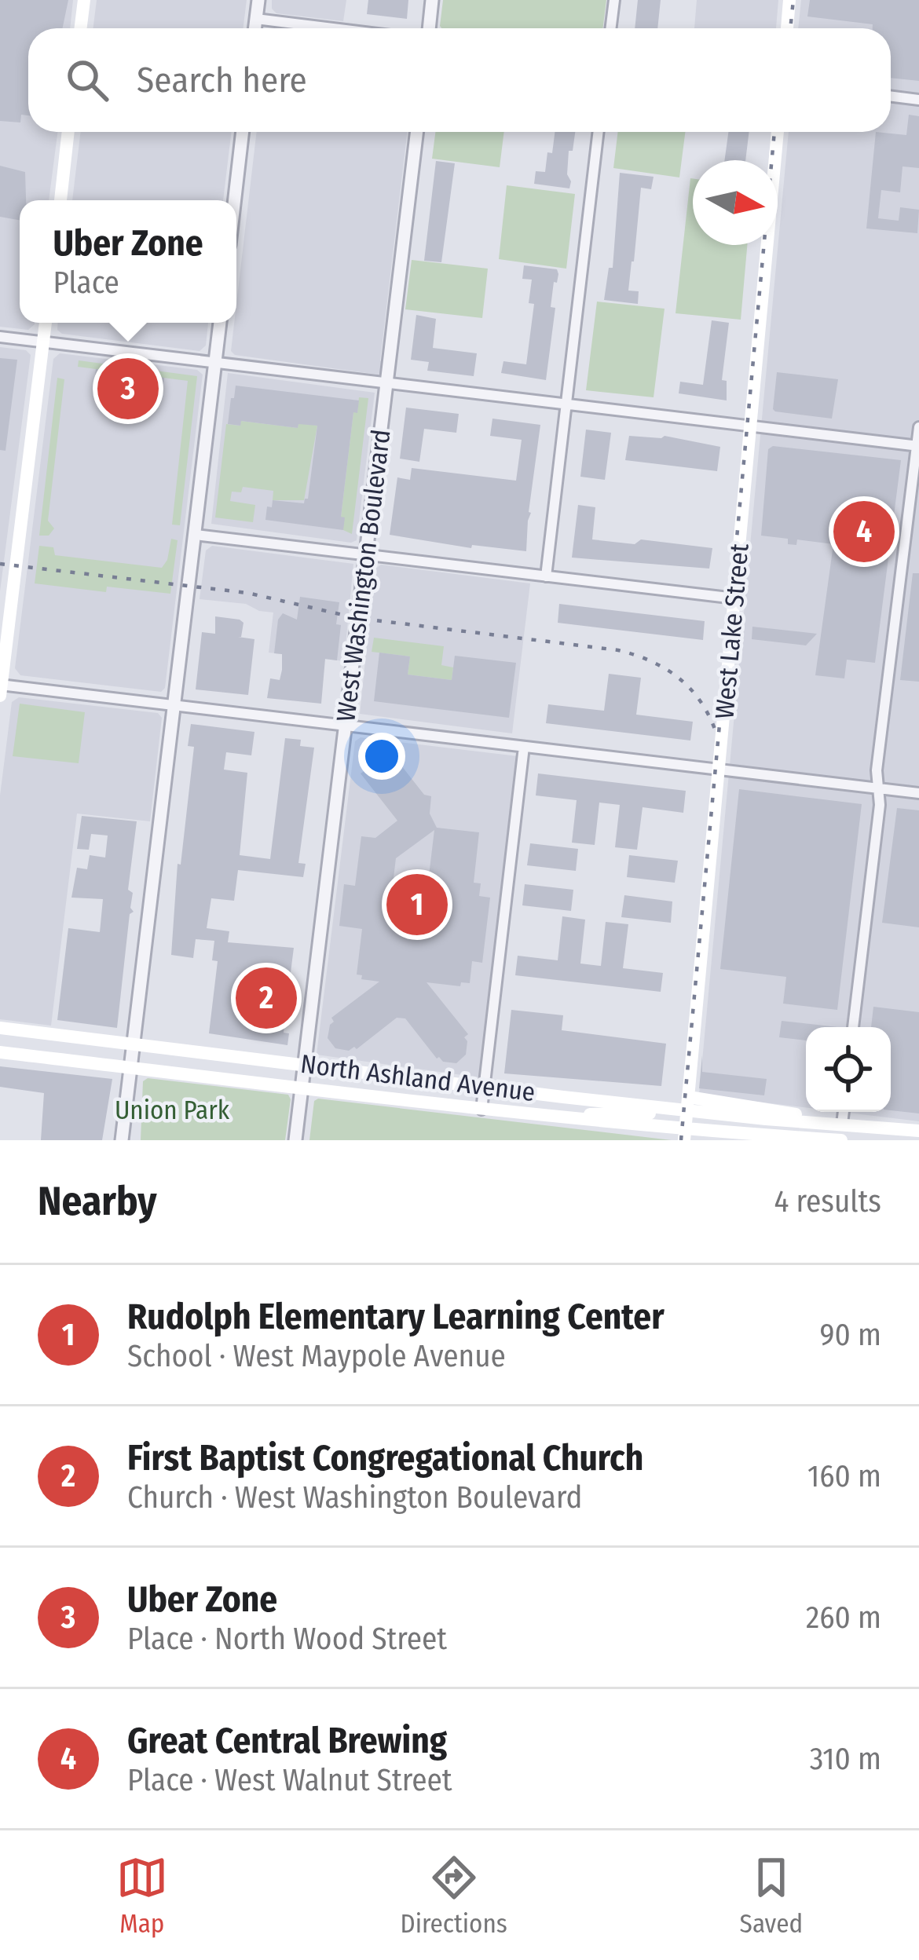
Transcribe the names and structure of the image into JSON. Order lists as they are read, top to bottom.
{
  "streets": {
    "main road": ["West Lake Street", "North Ashland Avenue"],
    "street": ["West Washington Boulevard"]
  },
  "crossings": [
    ["West Washington Boulevard", "North Ashland Avenue"],
    ["West Lake Street", "North Ashland Avenue"]
  ],
  "parks": ["Union Park"],
  "north": "right",
  "page": {
    "search": "Search here",
    "popup": ["Uber Zone", "Place"],
    "pins": [
      "3",
      "4",
      "1",
      "2"
    ],
    "heading": ["Nearby", "4 results"],
    "list": [
      {
        "mark": "1",
        "name": "Rudolph Elementary Learning Center",
        "note": "School · West Maypole Avenue",
        "value": "90 m"
      },
      {
        "mark": "2",
        "name": "First Baptist Congregational Church",
        "note": "Church · West Washington Boulevard",
        "value": "160 m"
      },
      {
        "mark": "3",
        "name": "Uber Zone",
        "note": "Place · North Wood Street",
        "value": "260 m"
      },
      {
        "mark": "4",
        "name": "Great Central Brewing",
        "note": "Place · West Walnut Street",
        "value": "310 m"
      }
    ],
    "nav": ["Map", "Directions", "Saved"]
  }
}
